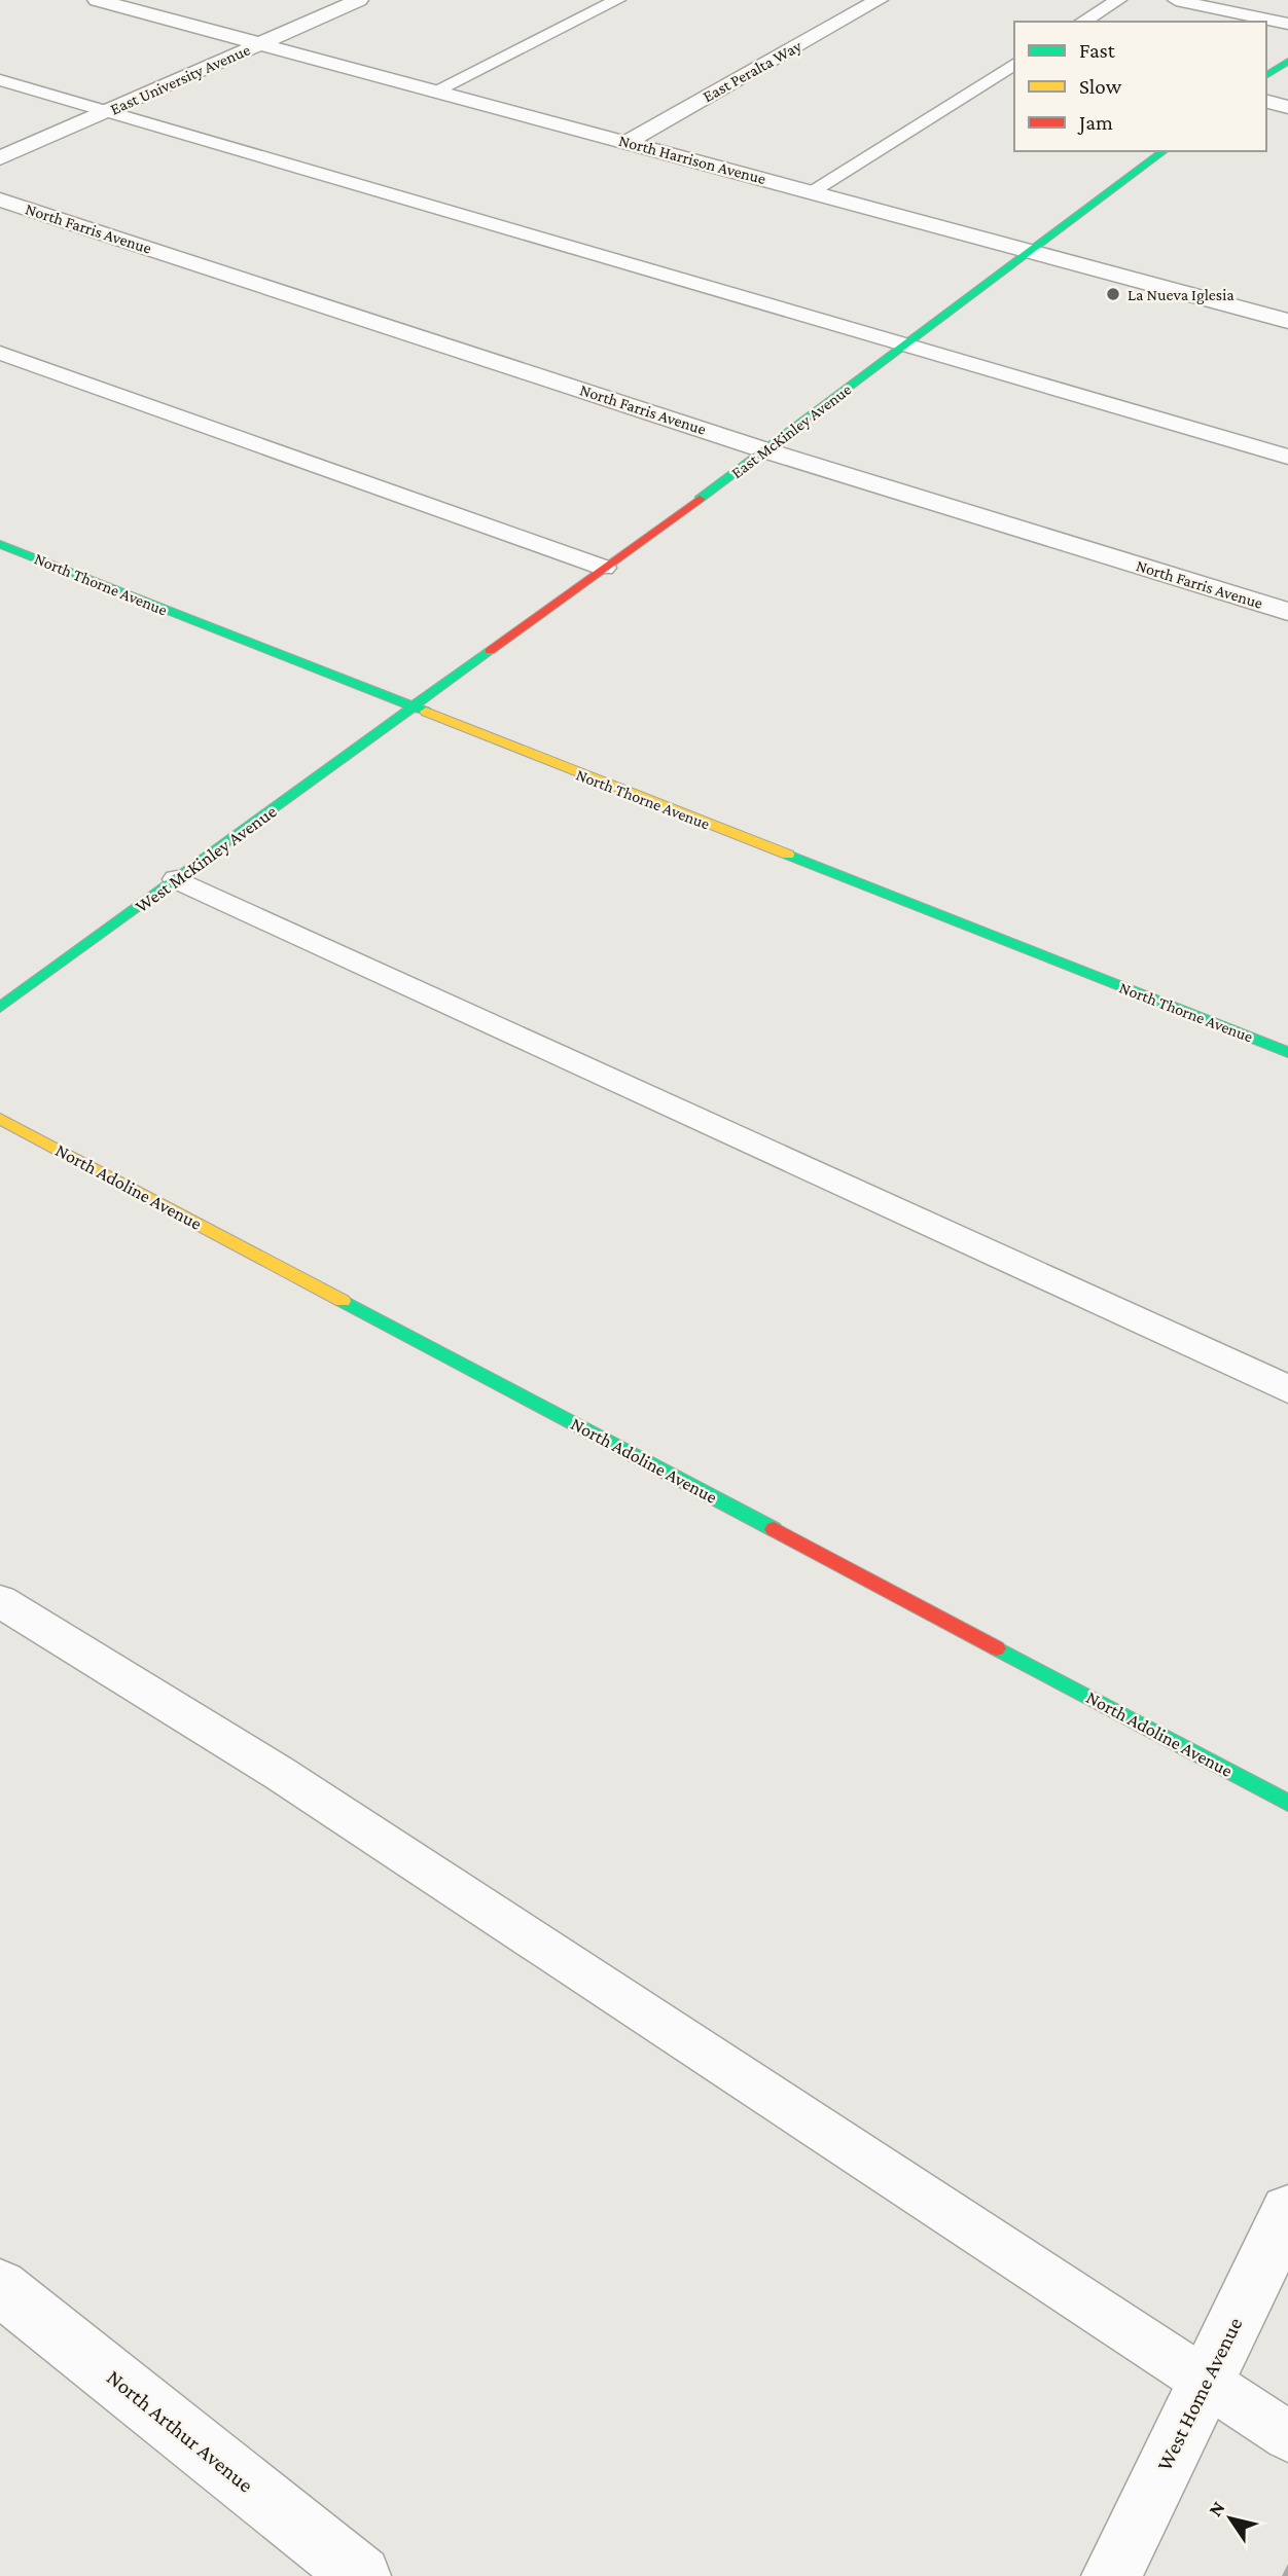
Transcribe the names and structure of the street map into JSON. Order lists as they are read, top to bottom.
{
  "streets": {
    "street": [
      "East Peralta Way",
      "East University Avenue",
      "North Harrison Avenue",
      "North Farris Avenue",
      "East McKinley Avenue",
      "North Thorne Avenue",
      "West McKinley Avenue",
      "North Adoline Avenue",
      "West Home Avenue",
      "North Arthur Avenue"
    ]
  },
  "crossings": [
    ["East Peralta Way", "North Harrison Avenue"],
    ["East University Avenue", "North Harrison Avenue"],
    ["North Harrison Avenue", "East McKinley Avenue"],
    ["North Farris Avenue", "East McKinley Avenue"],
    ["East McKinley Avenue", "North Thorne Avenue"],
    ["East McKinley Avenue", "West McKinley Avenue"],
    ["North Thorne Avenue", "West McKinley Avenue"]
  ],
  "places": ["La Nueva Iglesia"],
  "legend": ["Fast", "Slow", "Jam"],
  "north": "top left"
}
